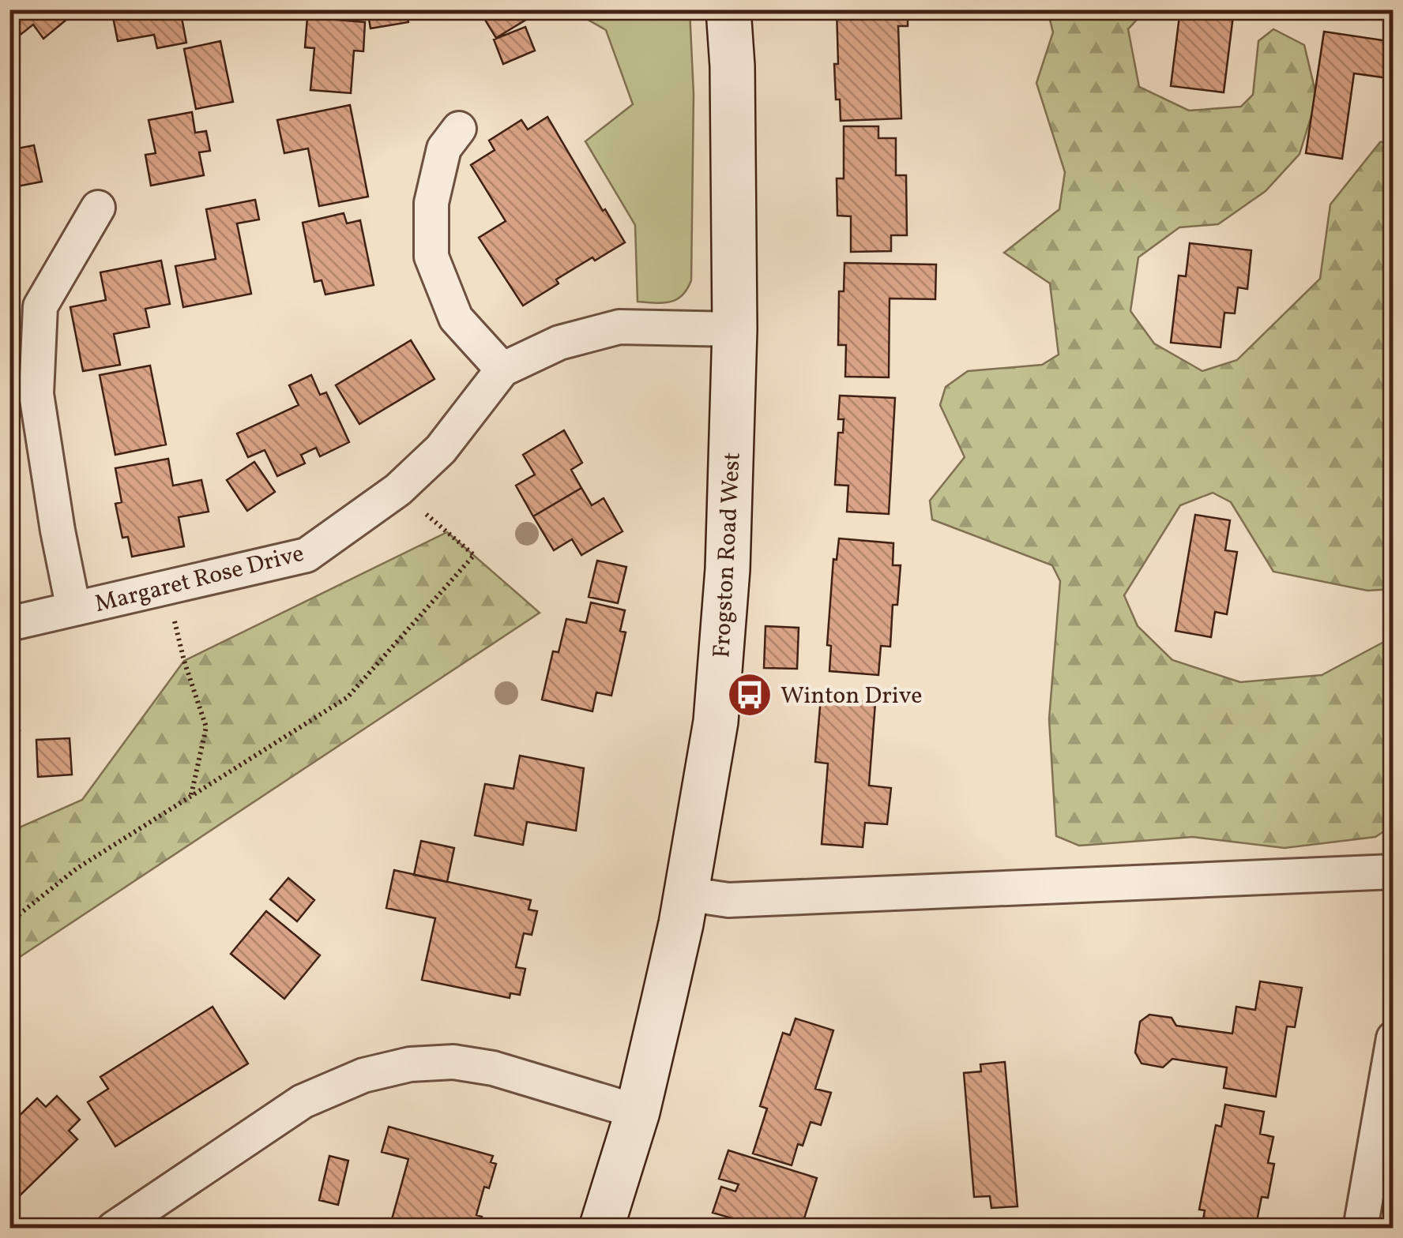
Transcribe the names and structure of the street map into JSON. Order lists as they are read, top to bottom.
{
  "streets": {
    "main road": ["Frogston Road West"],
    "street": ["Margaret Rose Drive"]
  },
  "crossings": [
    ["Frogston Road West", "Margaret Rose Drive"]
  ],
  "places": {
    "bus stop": ["Winton Drive"]
  }
}
